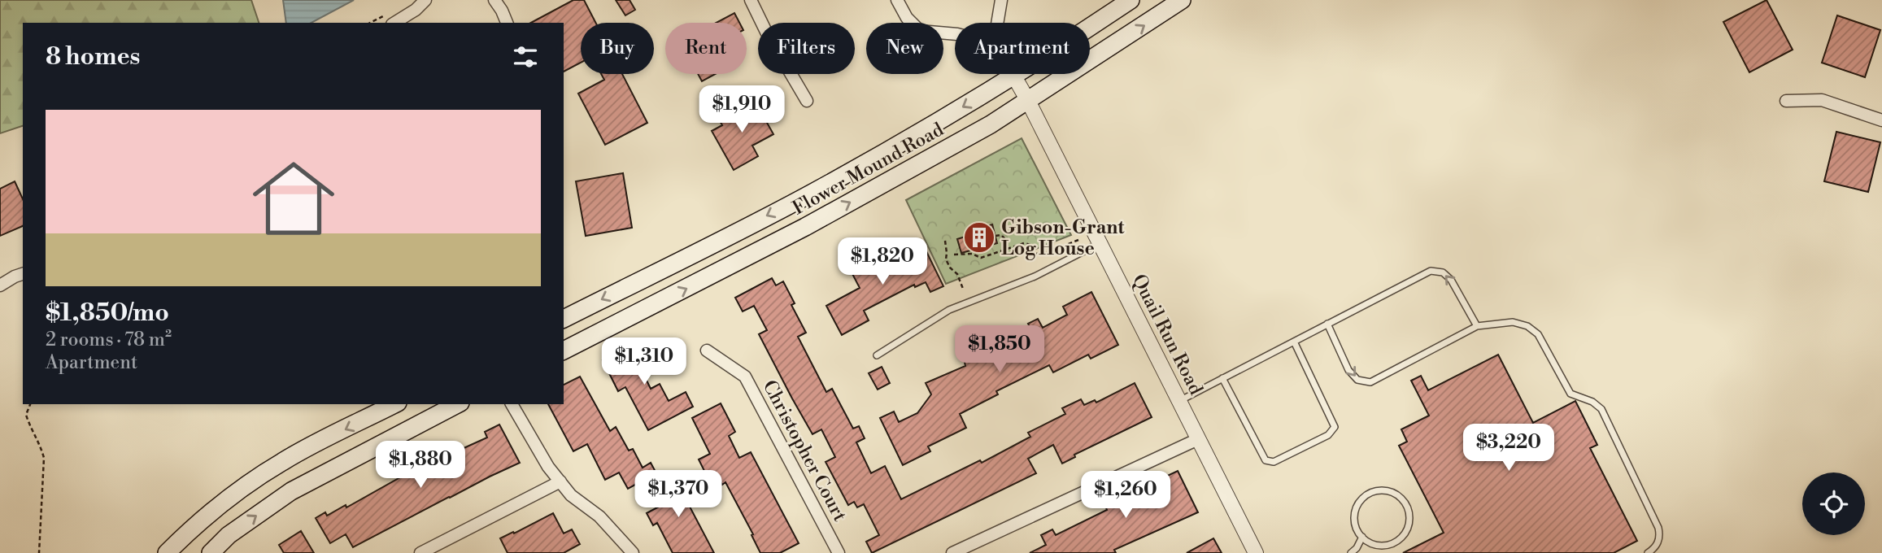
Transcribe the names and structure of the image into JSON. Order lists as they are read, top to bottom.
{
  "streets": {
    "main road": ["Flower Mound Road"],
    "street": ["Quail Run Road", "Christopher Court"]
  },
  "crossings": [
    ["Flower Mound Road", "Quail Run Road"]
  ],
  "places": {
    "building": ["Gibson-Grant Log House"]
  },
  "page": {
    "chip": [
      "Buy",
      "Rent",
      "Filters",
      "New",
      "Apartment"
    ],
    "heading": "8 homes",
    "price": [
      "$1,910",
      "$1,820",
      "$1,850",
      "$1,310",
      "$3,220",
      "$1,880",
      "$1,370",
      "$1,260"
    ],
    "list": [
      {
        "name": "$1,850/mo",
        "note": "2 rooms · 78 m² · Apartment"
      }
    ]
  }
}
